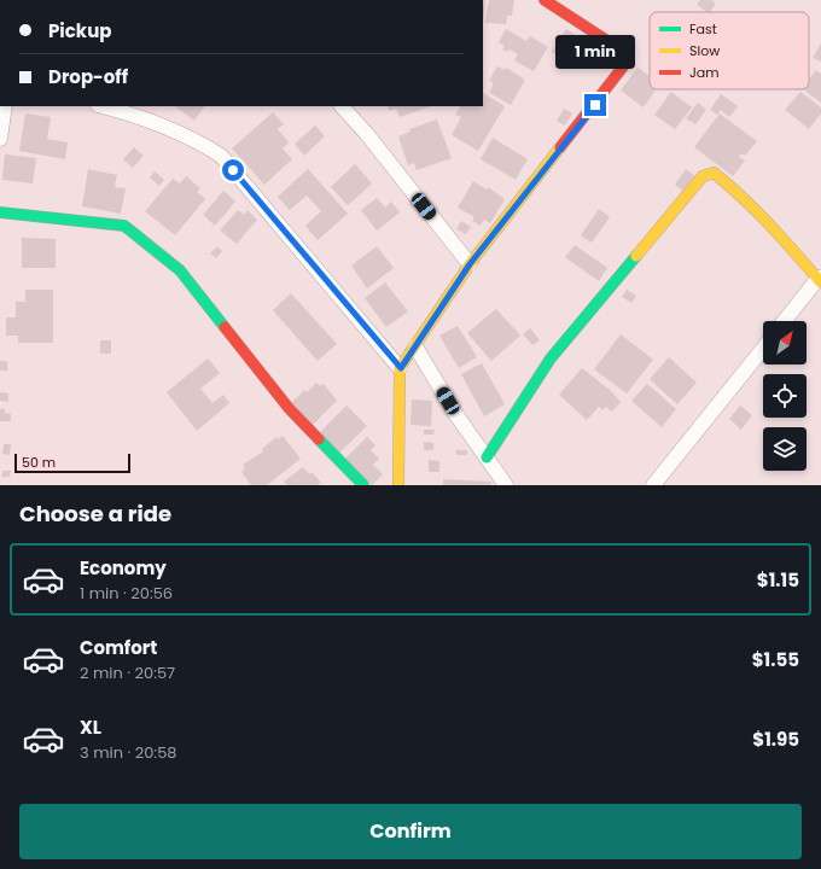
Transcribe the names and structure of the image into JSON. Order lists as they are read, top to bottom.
{
  "legend": ["Fast", "Slow", "Jam"],
  "scale_bar": "50 m",
  "north": "top right",
  "page": {
    "banner": ["Pickup", "Drop-off"],
    "bubble": "1 min",
    "scale": "50 m",
    "heading": "Choose a ride",
    "list": [
      {
        "name": "Economy",
        "note": "1 min · 20:56",
        "value": "$1.15"
      },
      {
        "name": "Comfort",
        "note": "2 min · 20:57",
        "value": "$1.55"
      },
      {
        "name": "XL",
        "note": "3 min · 20:58",
        "value": "$1.95"
      }
    ],
    "buttons": "Confirm"
  }
}
